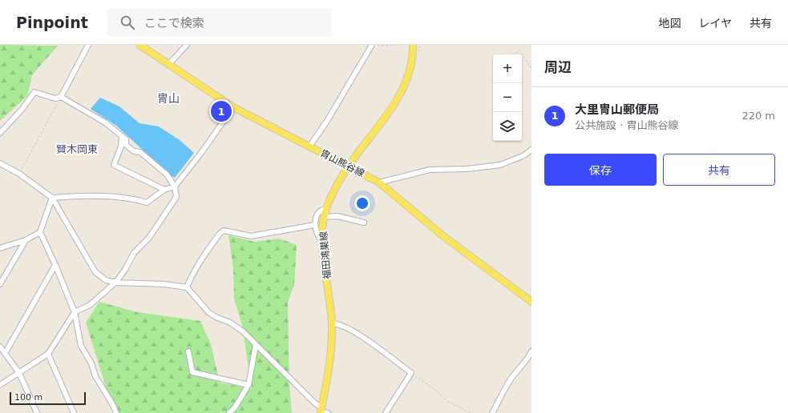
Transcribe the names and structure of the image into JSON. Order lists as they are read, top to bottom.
{
  "streets": {
    "main road": ["胄山熊谷線", "福田鴻巣線"]
  },
  "crossings": [
    ["胄山熊谷線", "福田鴻巣線"]
  ],
  "districts": ["冑山", "賢木岡東"],
  "scale_bar": "100 m",
  "page": {
    "header": "Pinpoint",
    "search": "ここで検索",
    "nav": ["地図", "レイヤ", "共有"],
    "heading": "周辺",
    "map_buttons": ["+", "−"],
    "list": [
      {
        "mark": "1",
        "name": "大里冑山郵便局",
        "note": "公共施設 · 胄山熊谷線",
        "value": "220 m"
      }
    ],
    "pins": "1",
    "buttons": ["保存", "共有"],
    "scale": "100 m"
  }
}
